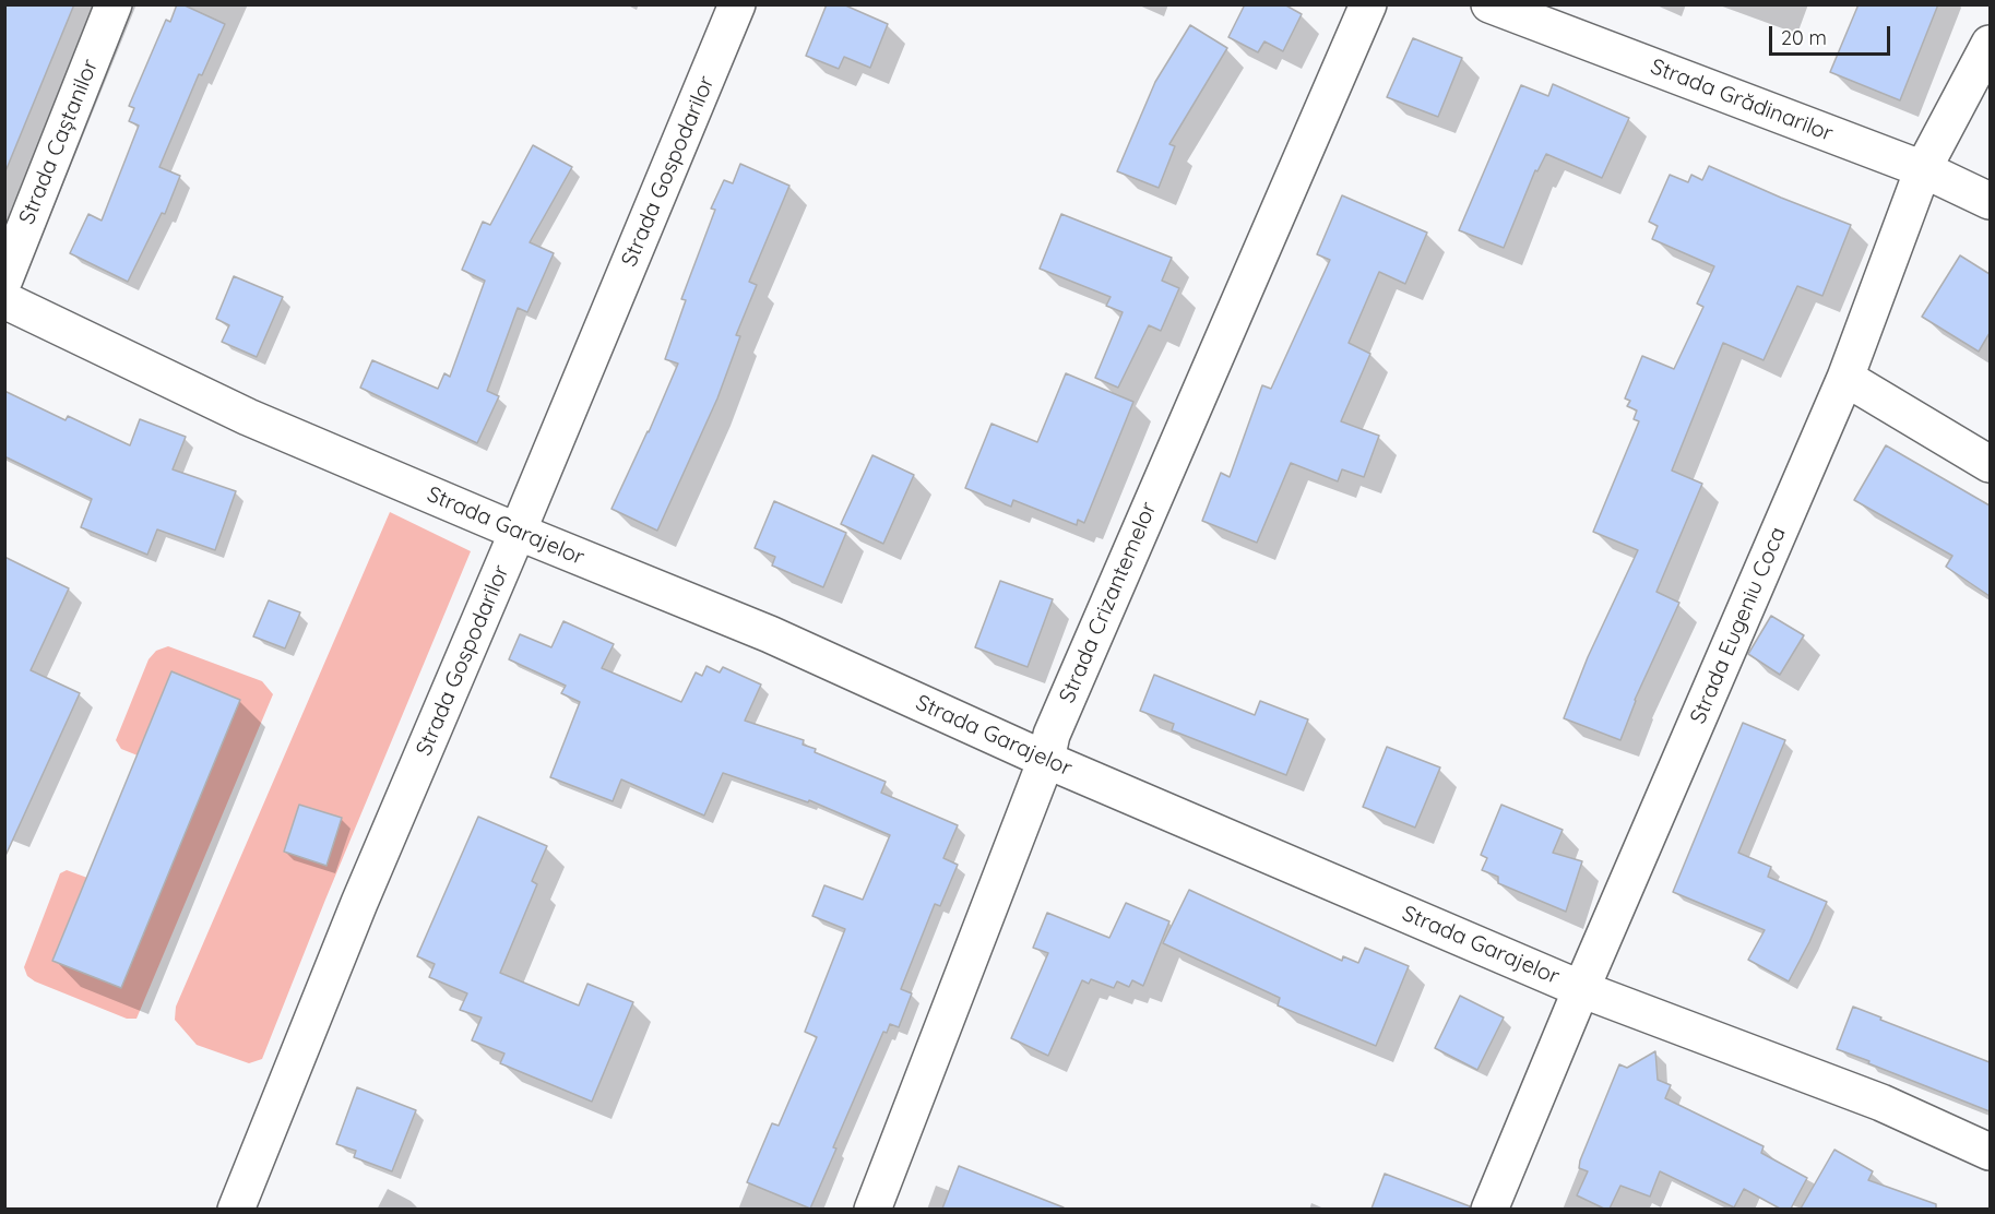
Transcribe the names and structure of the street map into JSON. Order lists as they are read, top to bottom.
{
  "streets": {
    "street": [
      "Strada Grădinarilor",
      "Strada Caștanilor",
      "Strada Gospodarilor",
      "Strada Garajelor",
      "Strada Crizantemelor",
      "Strada Eugeniu Coca"
    ]
  },
  "crossings": [
    ["Strada Grădinarilor", "Strada Eugeniu Coca"],
    ["Strada Gospodarilor", "Strada Garajelor"],
    ["Strada Garajelor", "Strada Crizantemelor"],
    ["Strada Garajelor", "Strada Eugeniu Coca"]
  ],
  "scale_bar": "20 m"
}
